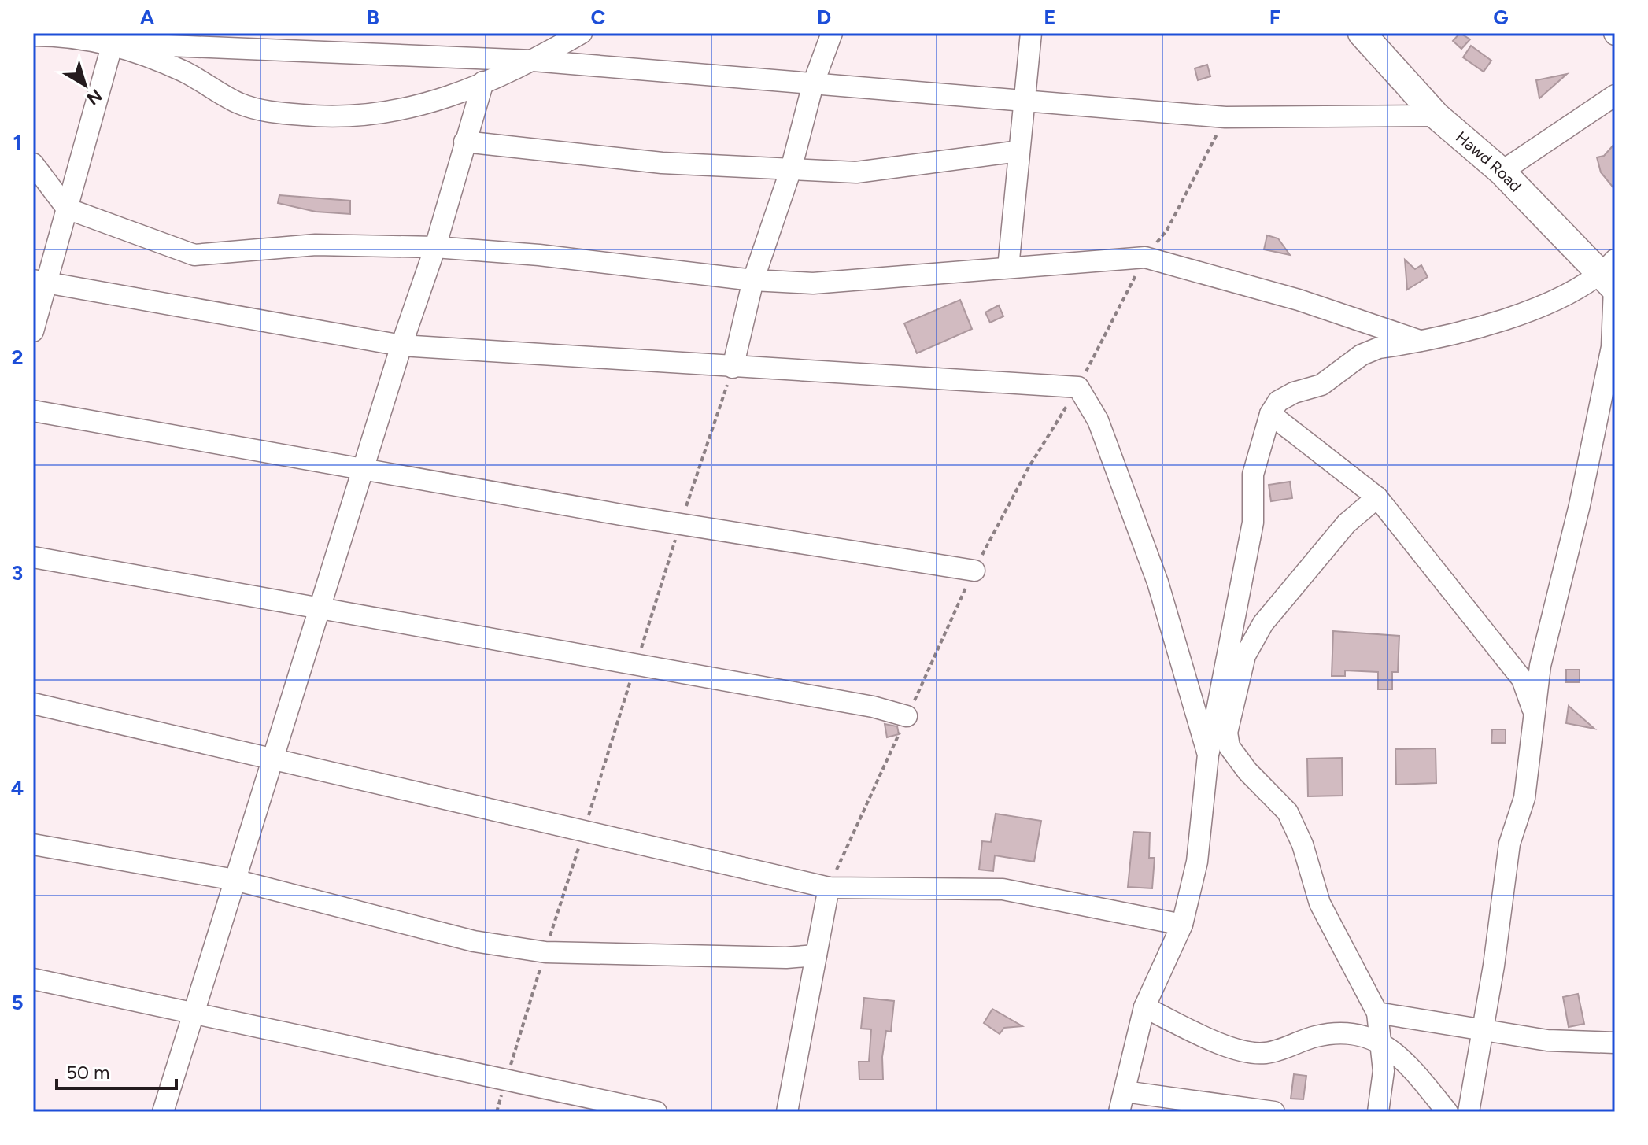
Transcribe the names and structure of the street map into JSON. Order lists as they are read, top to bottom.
{
  "streets": {
    "main road": ["Hawd Road"]
  },
  "scale_bar": "50 m",
  "north": "bottom right",
  "grid": {
    "columns": [
      "A",
      "B",
      "C",
      "D",
      "E",
      "F",
      "G"
    ],
    "rows": [
      "1",
      "2",
      "3",
      "4",
      "5"
    ]
  }
}
